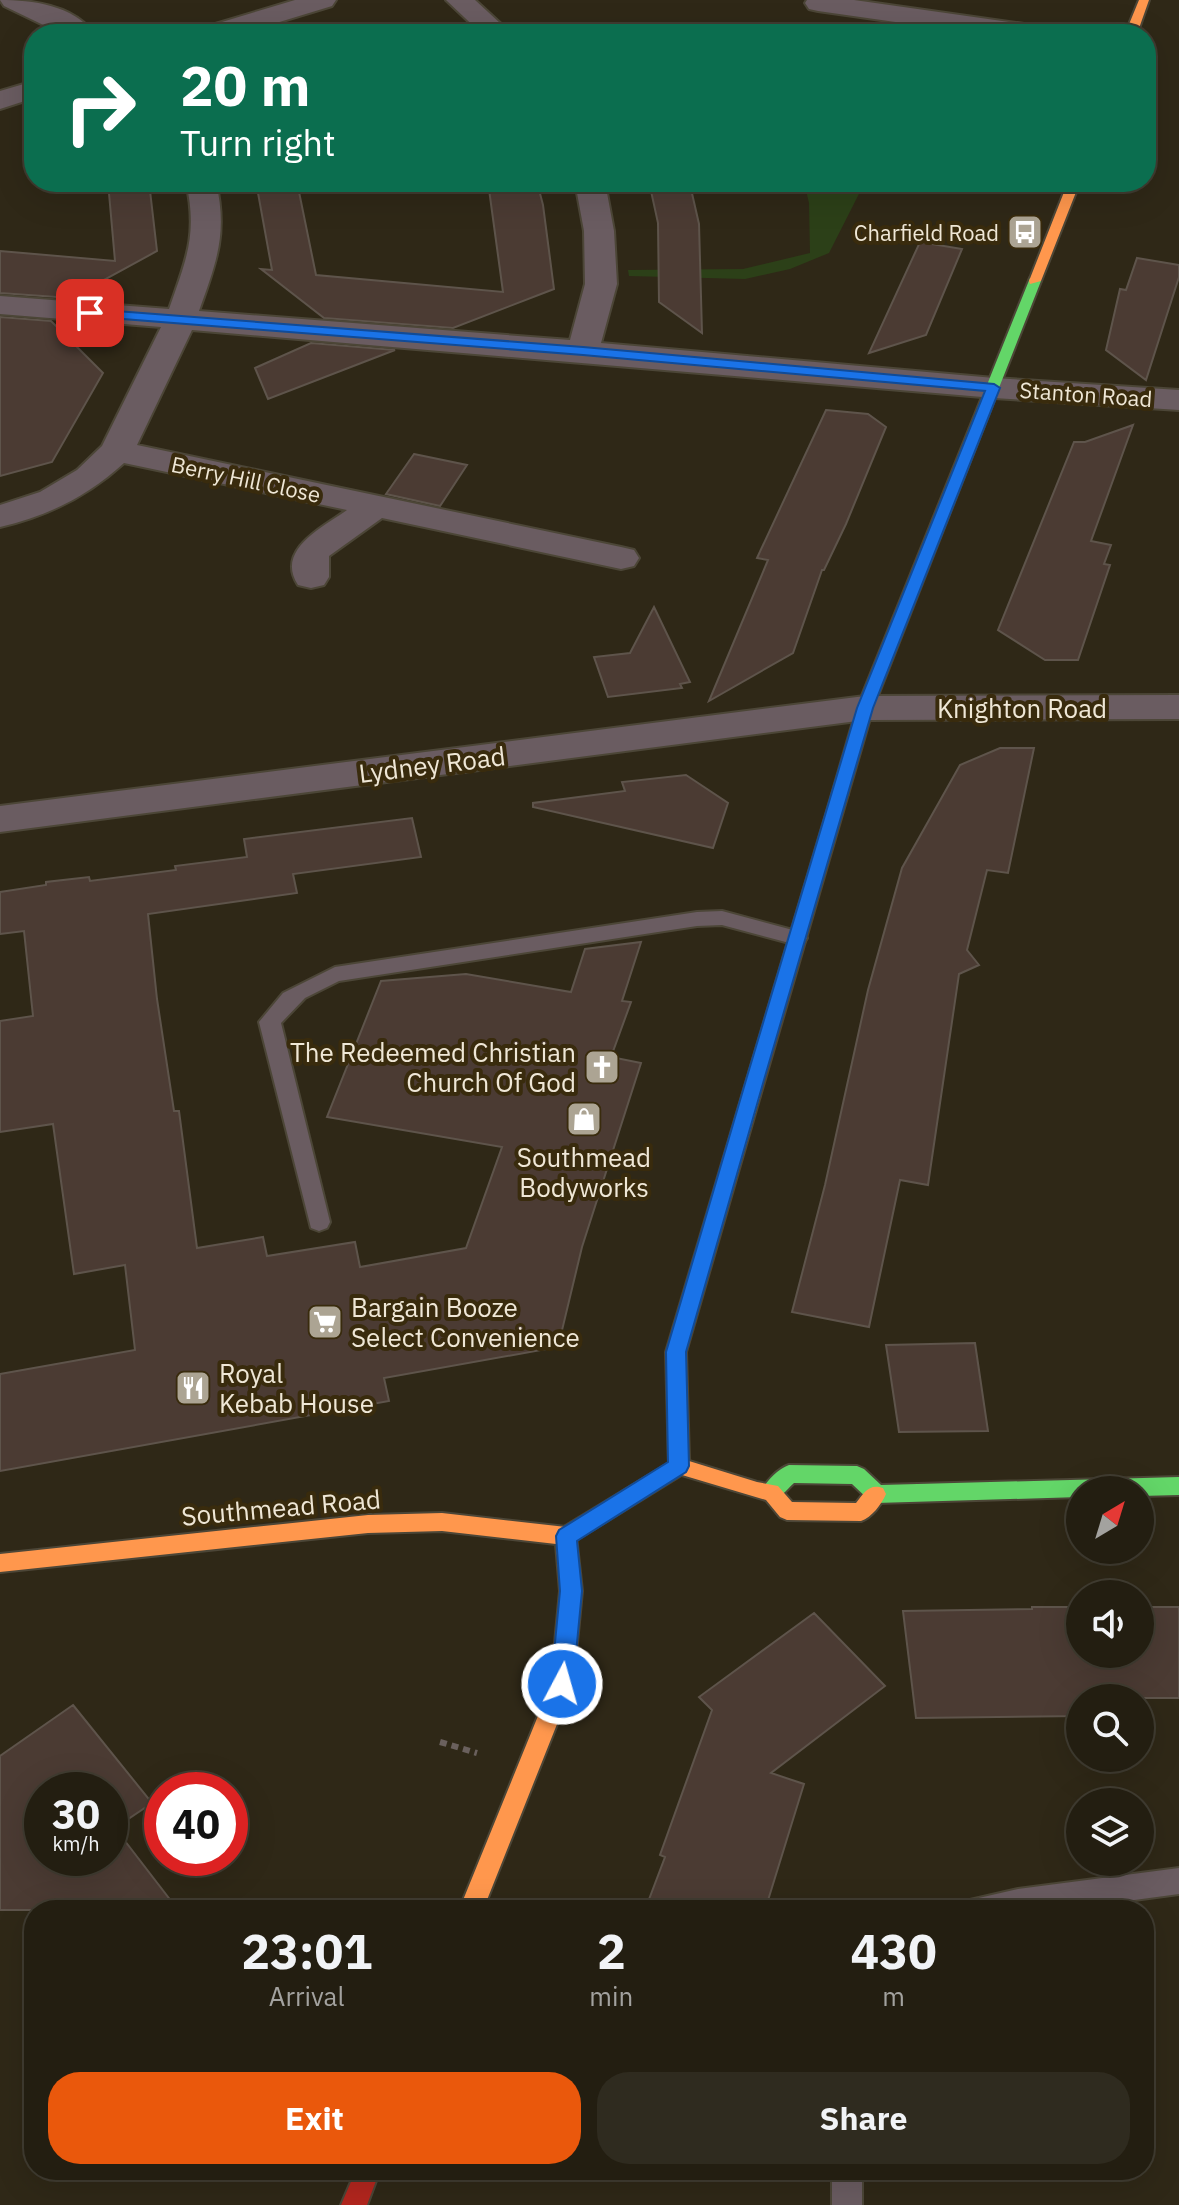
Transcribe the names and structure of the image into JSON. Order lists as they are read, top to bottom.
{
  "streets": {
    "street": [
      "Stanton Road",
      "Berry Hill Close",
      "Knighton Road",
      "Lydney Road",
      "Southmead Road"
    ]
  },
  "crossings": [
    ["Knighton Road", "Lydney Road"]
  ],
  "places": {
    "bus stop": ["Charfield Road"],
    "church": ["The Redeemed Christian Church Of God"],
    "shop": ["Southmead Bodyworks"],
    "supermarket": ["Bargain Booze Select Convenience"],
    "restaurant": ["Royal Kebab House"]
  },
  "north": "top right",
  "page": {
    "turn": ["20 m", "Turn right"],
    "speed": "30 km/h",
    "limit": "40",
    "eta": [
      "23:01",
      "Arrival",
      "2",
      "min",
      "430",
      "m"
    ],
    "buttons": ["Exit", "Share"]
  }
}
